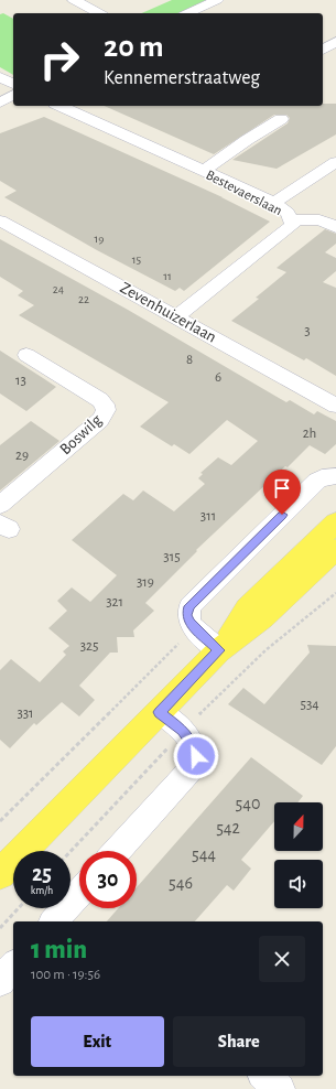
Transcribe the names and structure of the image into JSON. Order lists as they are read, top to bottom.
{
  "streets": {
    "street": ["Bestevaerslaan", "Zevenhuizerlaan", "Boswilg"]
  },
  "crossings": [
    ["Bestevaerslaan", "Zevenhuizerlaan"]
  ],
  "house_numbers": [
    "19",
    "15",
    "11",
    "24",
    "22",
    "3",
    "8",
    "6",
    "13",
    "2h",
    "29",
    "311",
    "315",
    "319",
    "321",
    "325",
    "534",
    "331",
    "540",
    "542",
    "544",
    "546"
  ],
  "north": "top",
  "page": {
    "turn": ["20 m", "Kennemerstraatweg"],
    "speed": "25 km/h",
    "limit": "30",
    "heading": ["1 min", "100 m · 19:56"],
    "buttons": ["Exit", "Share"]
  }
}
